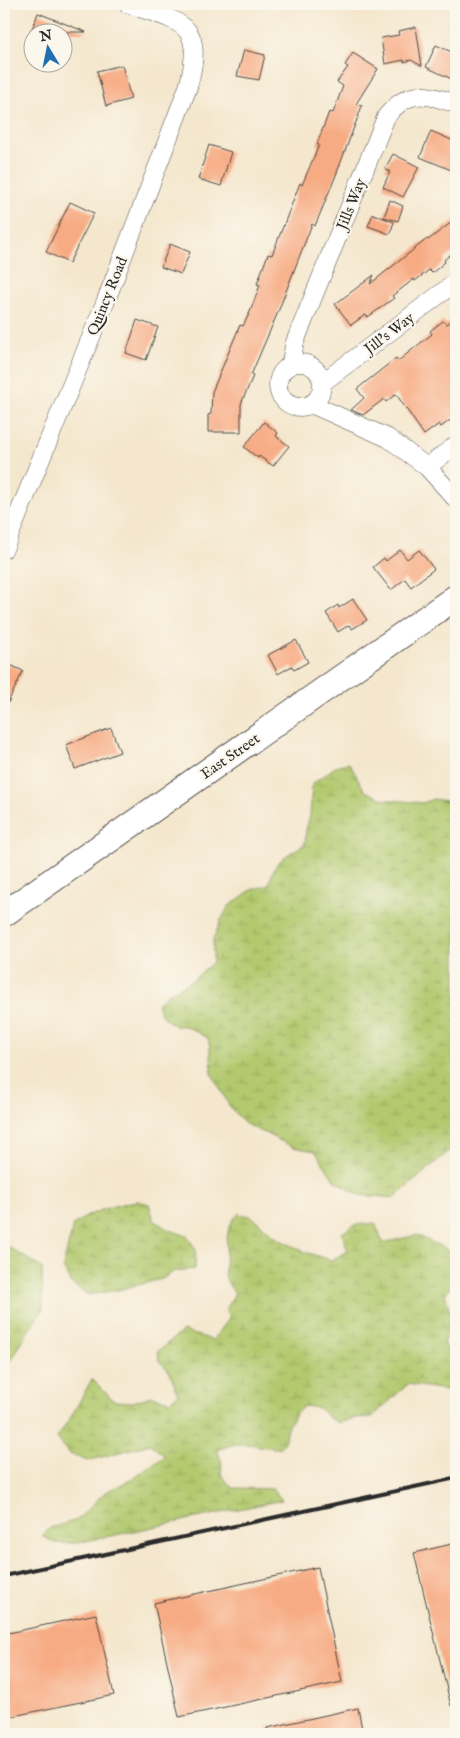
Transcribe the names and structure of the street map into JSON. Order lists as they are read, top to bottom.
{
  "streets": {
    "main road": ["East Street"],
    "street": ["Jills Way", "Quincy Road", "Jill's Way"]
  },
  "crossings": [
    ["Jills Way", "Jill's Way"]
  ],
  "north": "top"
}
